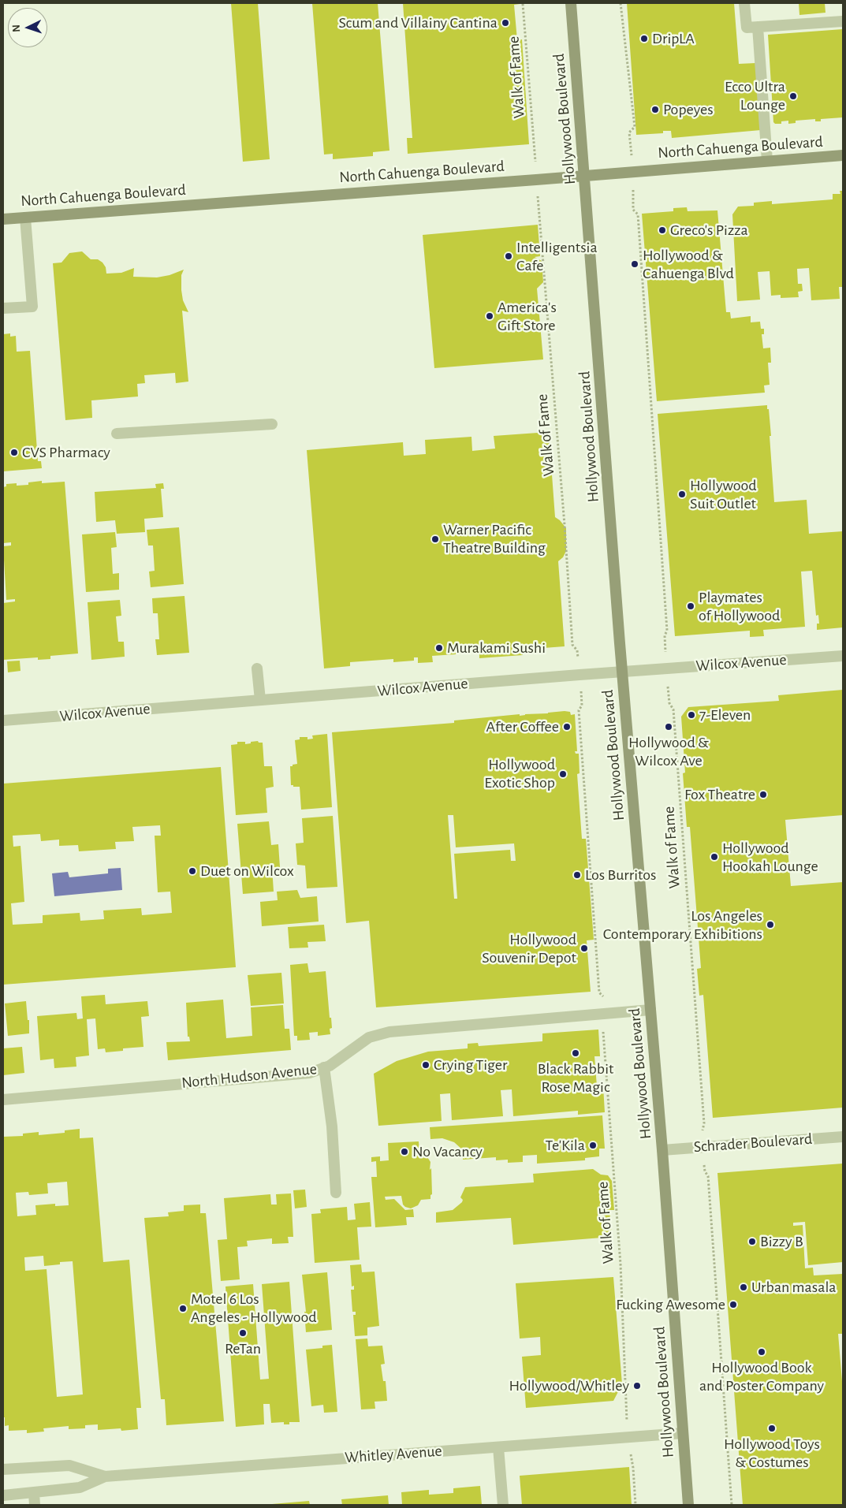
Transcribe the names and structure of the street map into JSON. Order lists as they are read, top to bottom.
{
  "streets": {
    "main road": ["Hollywood Boulevard", "North Cahuenga Boulevard"],
    "street": [
      "Wilcox Avenue",
      "North Hudson Avenue",
      "Schrader Boulevard",
      "Whitley Avenue"
    ],
    "path": ["Walk of Fame"]
  },
  "crossings": [
    ["Hollywood Boulevard", "North Cahuenga Boulevard"],
    ["Hollywood Boulevard", "Wilcox Avenue"],
    ["Hollywood Boulevard", "North Hudson Avenue"],
    ["Hollywood Boulevard", "Schrader Boulevard"],
    ["Hollywood Boulevard", "Whitley Avenue"]
  ],
  "places": [
    "Scum and Villainy Cantina",
    "DripLA",
    "Ecco Ultra Lounge",
    "Popeyes",
    "Greco's Pizza",
    "Intelligentsia Cafe",
    "Hollywood & Cahuenga Blvd",
    "America's Gift Store",
    "CVS Pharmacy",
    "Hollywood Suit Outlet",
    "Warner Pacific Theatre Building",
    "Playmates of Hollywood",
    "Murakami Sushi",
    "7-Eleven",
    "After Coffee",
    "Hollywood & Wilcox Ave",
    "Hollywood Exotic Shop",
    "Fox Theatre",
    "Hollywood Hookah Lounge",
    "Duet on Wilcox",
    "Los Burritos",
    "Los Angeles Contemporary Exhibitions",
    "Hollywood Souvenir Depot",
    "Black Rabbit Rose Magic",
    "Crying Tiger",
    "Te'Kila",
    "No Vacancy",
    "Bizzy B",
    "Urban masala",
    "Fucking Awesome",
    "Motel 6 Los Angeles - Hollywood",
    "ReTan",
    "Hollywood Book and Poster Company",
    "Hollywood/Whitley",
    "Hollywood Toys & Costumes"
  ],
  "north": "left"
}
